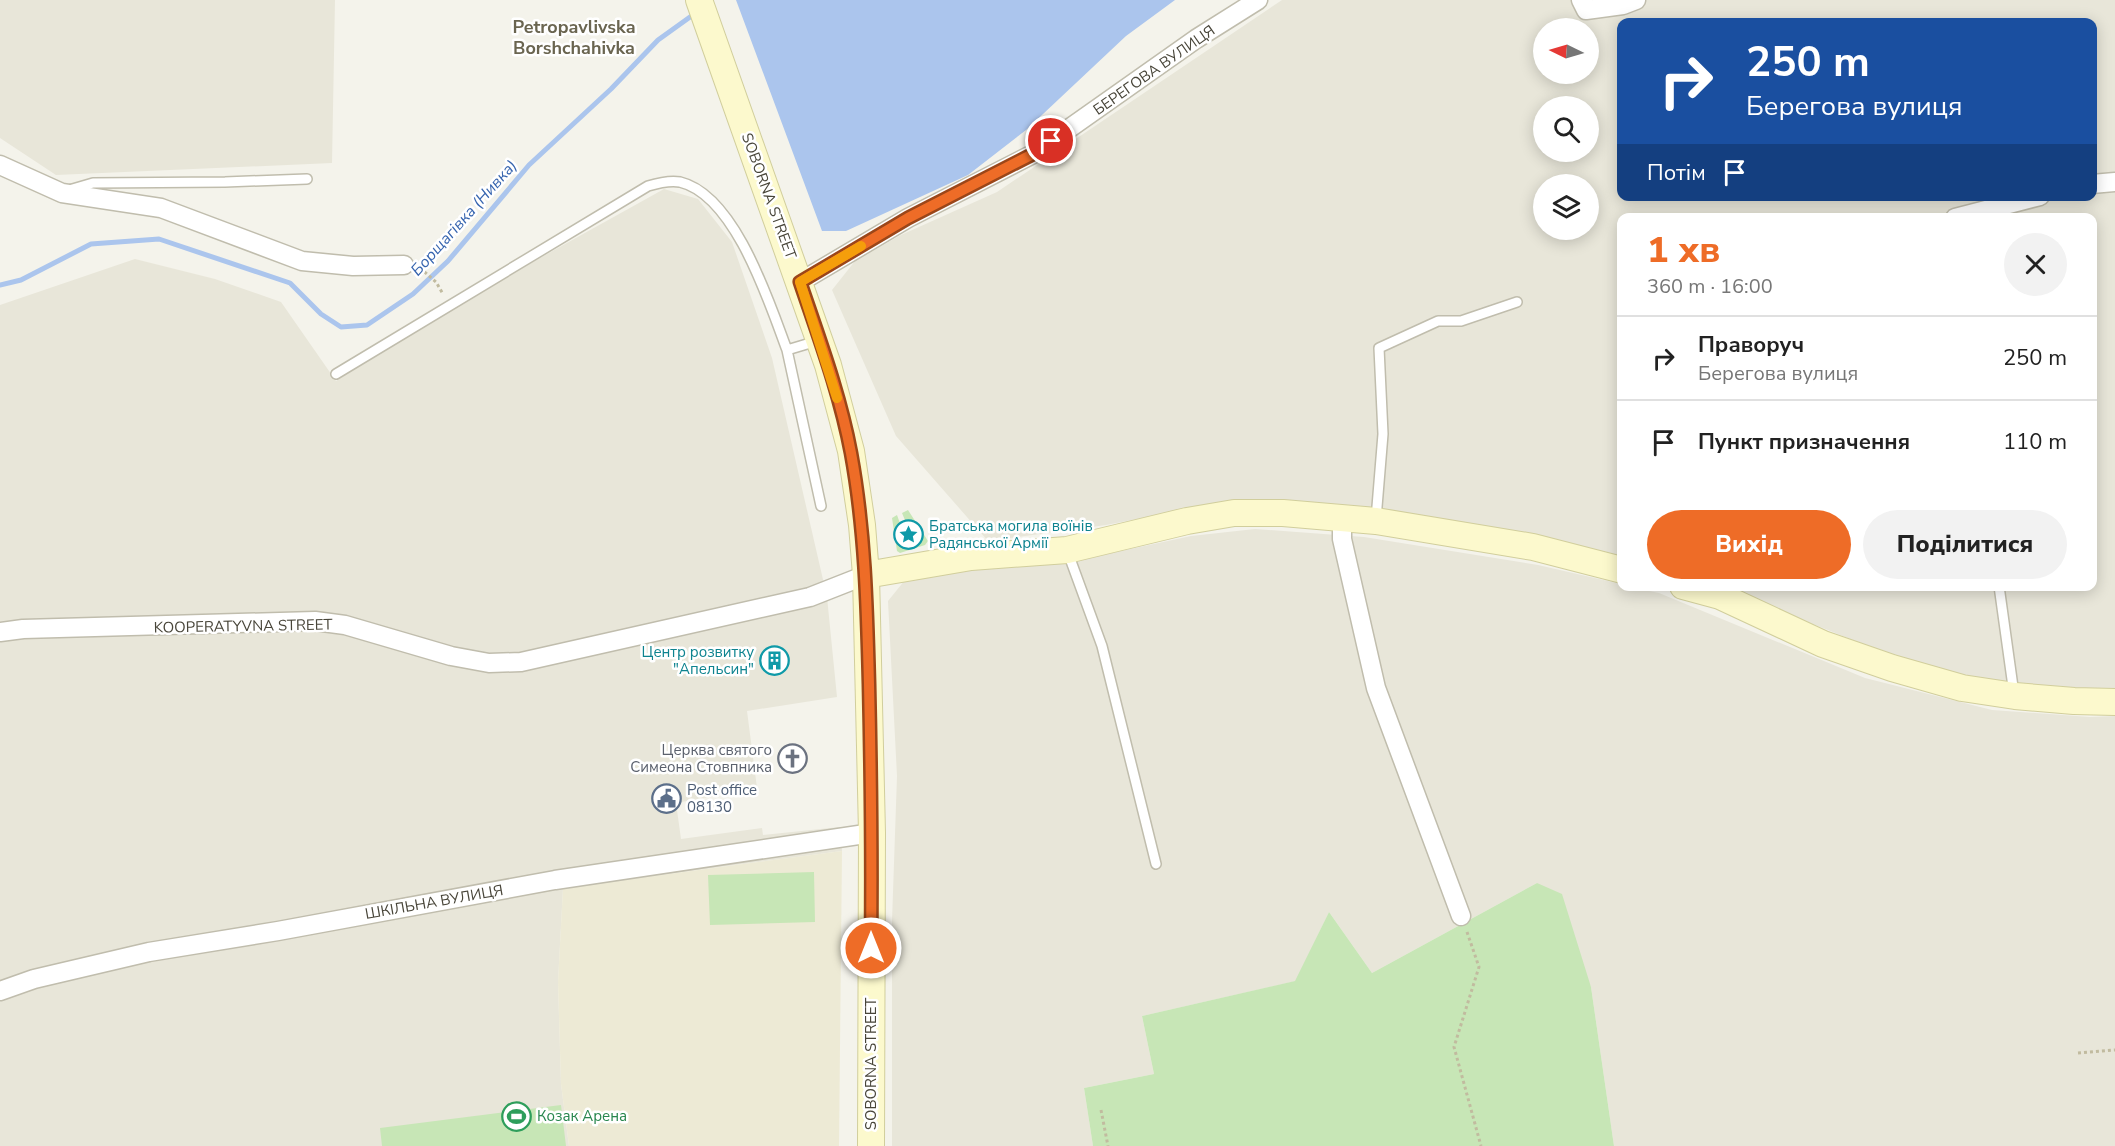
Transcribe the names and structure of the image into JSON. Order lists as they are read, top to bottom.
{
  "streets": {
    "street": [
      "БЕРЕГОВА ВУЛИЦЯ",
      "SOBORNA STREET",
      "KOOPERATYVNA STREET",
      "ШКІЛЬНА ВУЛИЦЯ"
    ]
  },
  "crossings": [
    ["БЕРЕГОВА ВУЛИЦЯ", "SOBORNA STREET"],
    ["SOBORNA STREET", "KOOPERATYVNA STREET"],
    ["SOBORNA STREET", "ШКІЛЬНА ВУЛИЦЯ"]
  ],
  "districts": ["Petropavlivska Borshchahivka"],
  "water": ["Борщагівка (Нивка)"],
  "places": {
    "place": ["Братська могила воїнів Радянської Армії"],
    "building": ["Центр розвитку \"Апельсин\""],
    "church": ["Церква святого Симеона Стовпника"],
    "public building": ["Post office 08130"],
    "sports": ["Козак Арена"]
  },
  "north": "left",
  "page": {
    "turn": ["250 m", "Берегова вулиця"],
    "then": "Потім",
    "heading": ["1 хв", "360 m · 16:00"],
    "list": [
      {
        "name": "Праворуч",
        "note": "Берегова вулиця",
        "value": "250 m"
      },
      {
        "name": "Пункт призначення",
        "value": "110 m"
      }
    ],
    "buttons": ["Вихід", "Поділитися"]
  }
}
